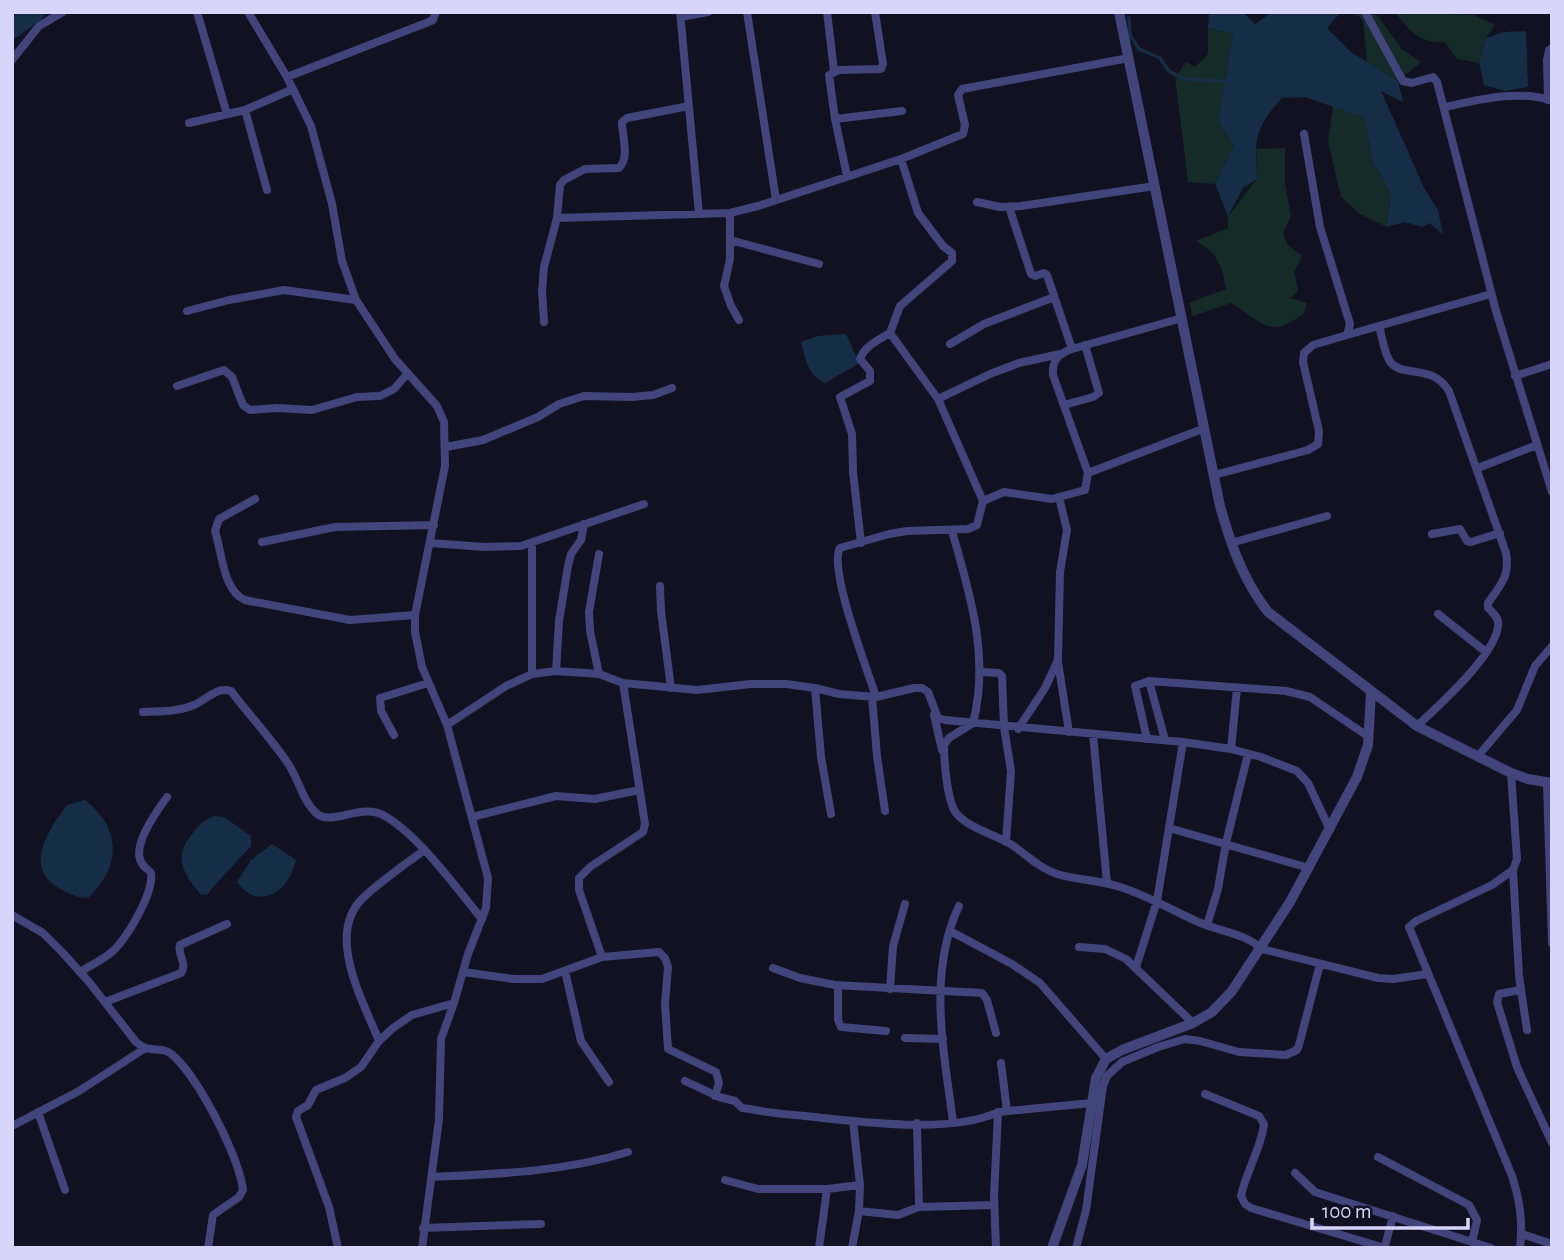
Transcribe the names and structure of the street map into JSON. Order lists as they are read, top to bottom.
{
  "scale_bar": "100 m"
}
